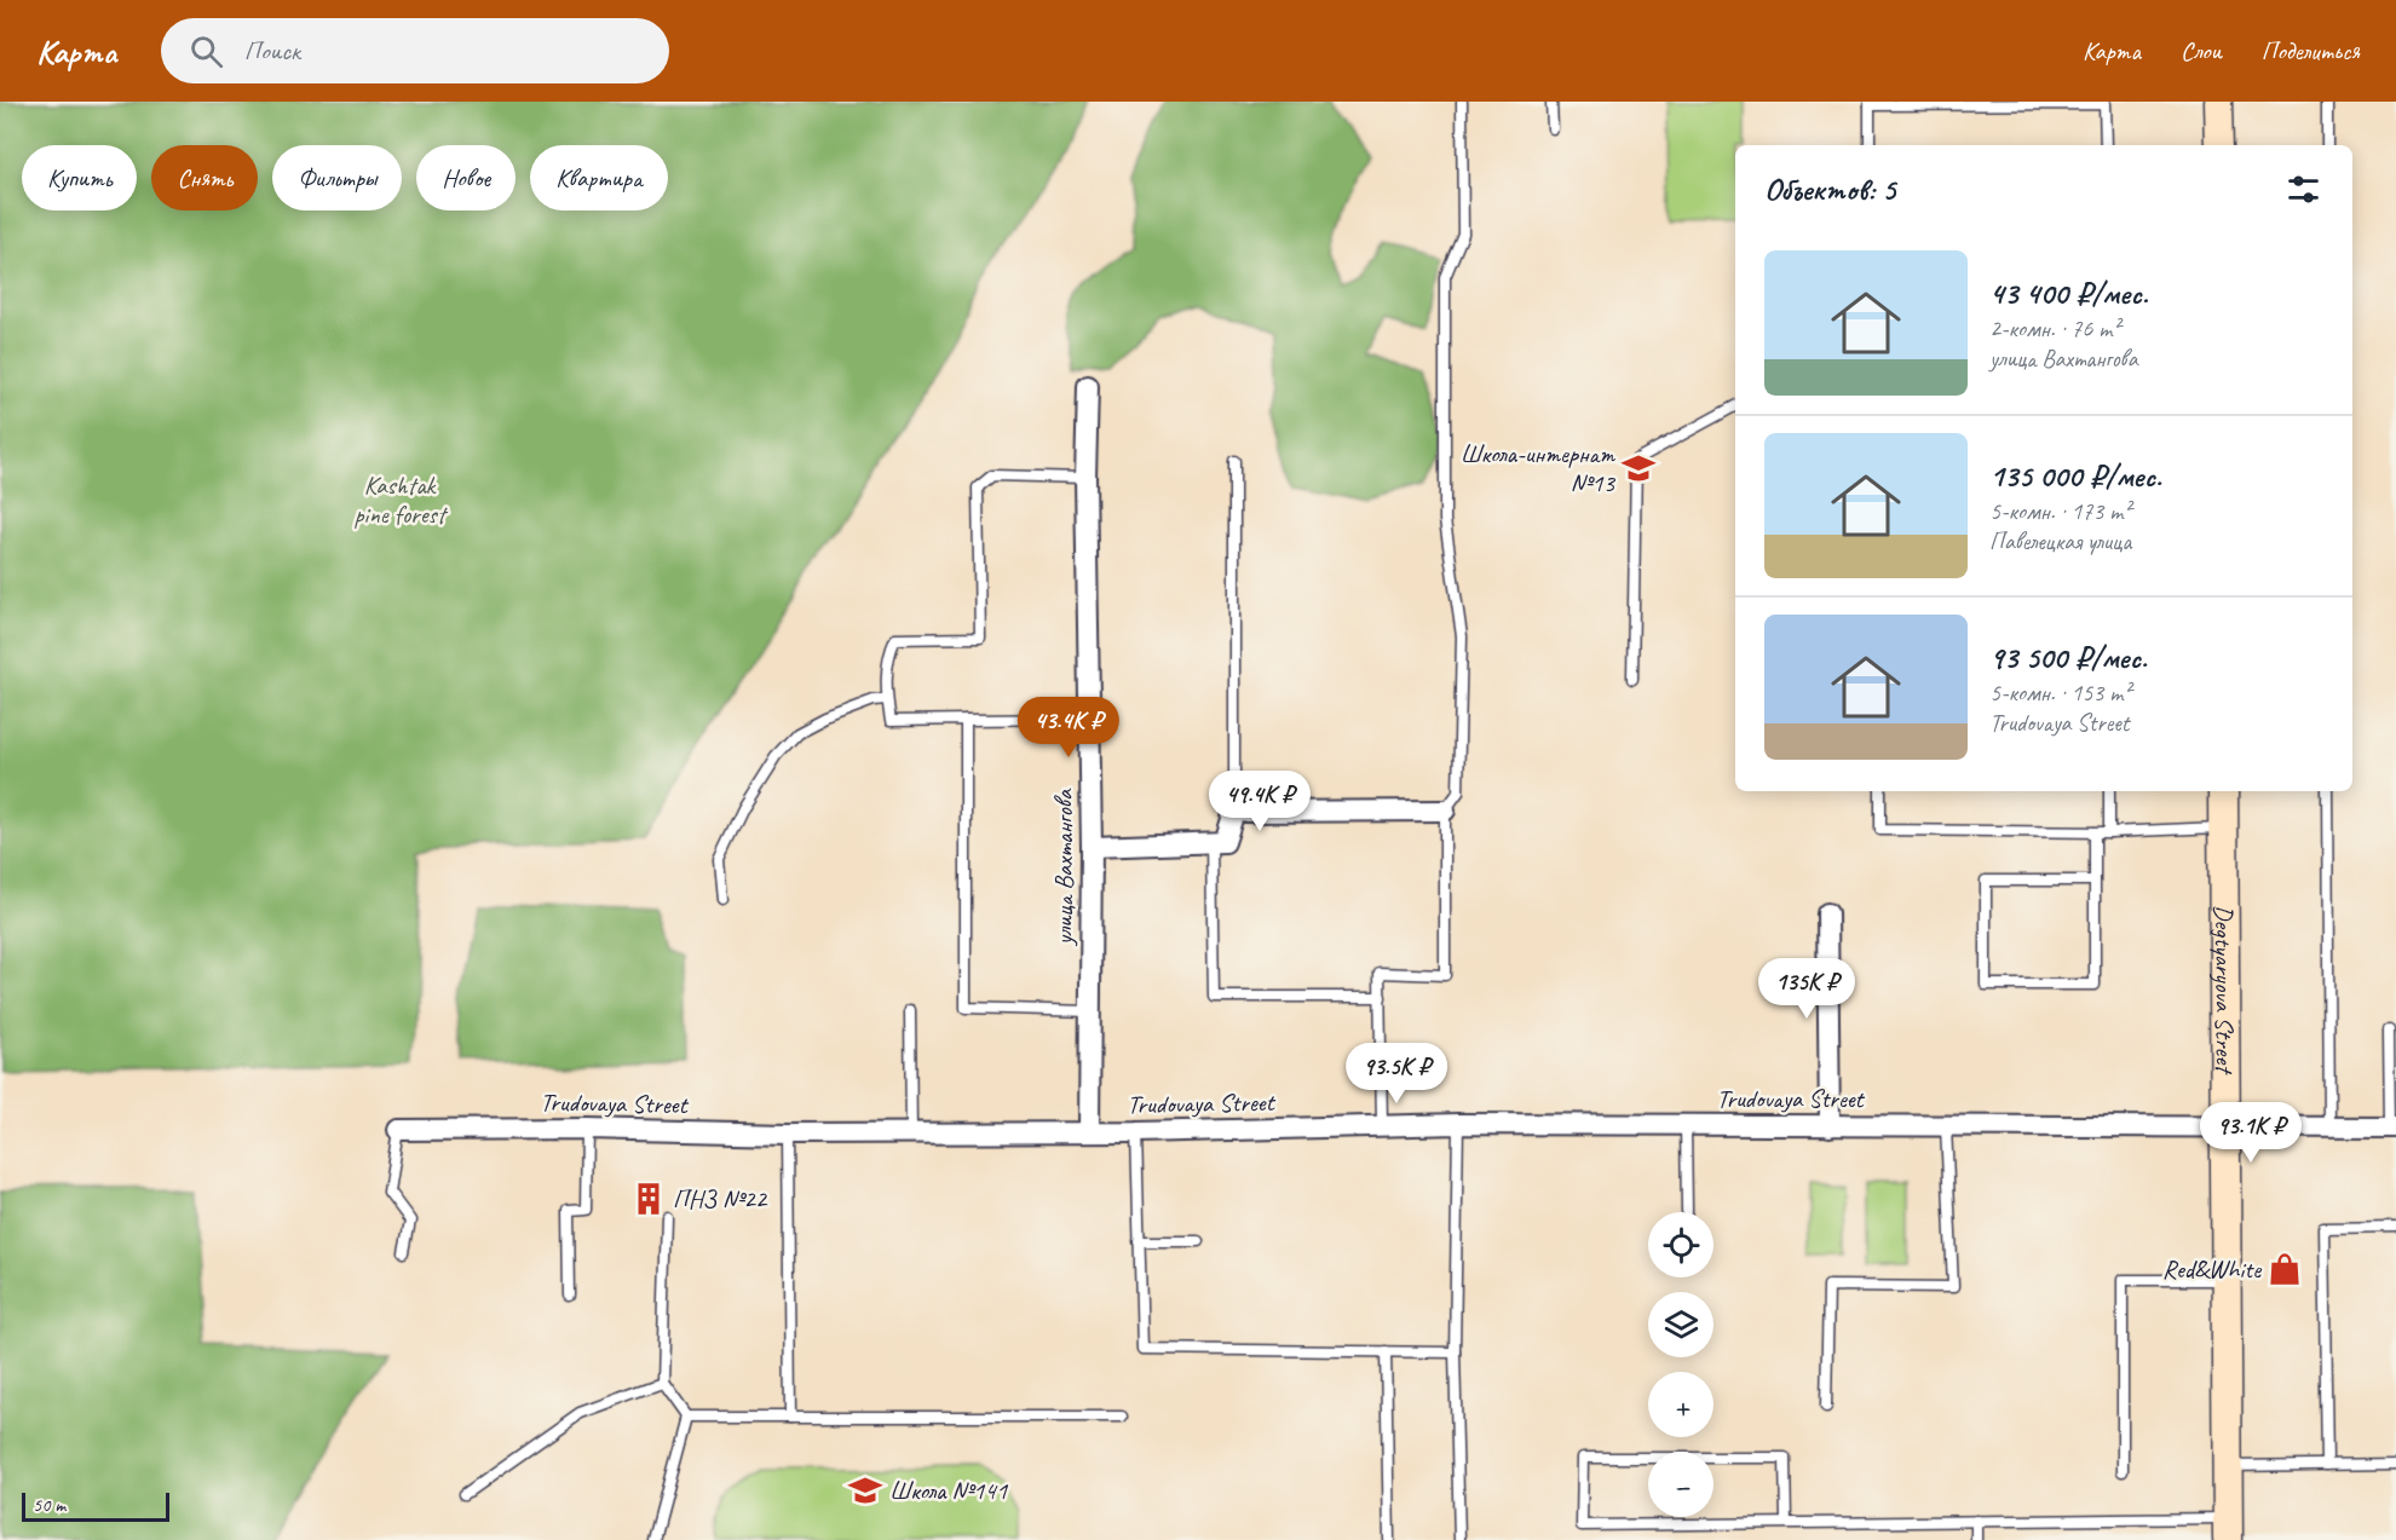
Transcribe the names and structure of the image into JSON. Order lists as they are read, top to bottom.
{
  "streets": {
    "street": ["улица Вахтангова", "Degtyaryova Street", "Trudovaya Street"]
  },
  "crossings": [
    ["улица Вахтангова", "Trudovaya Street"],
    ["Degtyaryova Street", "Trudovaya Street"]
  ],
  "parks": ["Kashtak pine forest"],
  "places": {
    "school or university": ["Школа-интернат №13", "Школа №141"],
    "building": ["ПНЗ №22"],
    "shop": ["Red&White"]
  },
  "scale_bar": "50 m",
  "page": {
    "header": "Карта",
    "search": "Поиск",
    "nav": ["Карта", "Слои", "Поделиться"],
    "chip": [
      "Купить",
      "Снять",
      "Фильтры",
      "Новое",
      "Квартира"
    ],
    "heading": "Объектов: 5",
    "list": [
      {
        "name": "43 400 ₽/мес.",
        "note": "2-комн. · 76 m² · улица Вахтангова"
      },
      {
        "name": "135 000 ₽/мес.",
        "note": "5-комн. · 173 m² · Павелецкая улица"
      },
      {
        "name": "93 500 ₽/мес.",
        "note": "5-комн. · 153 m² · Trudovaya Street"
      }
    ],
    "price": [
      "43.4K ₽",
      "49.4K ₽",
      "135K ₽",
      "93.5K ₽",
      "93.1K ₽"
    ],
    "map_buttons": ["+", "−"],
    "scale": "50 m"
  }
}
